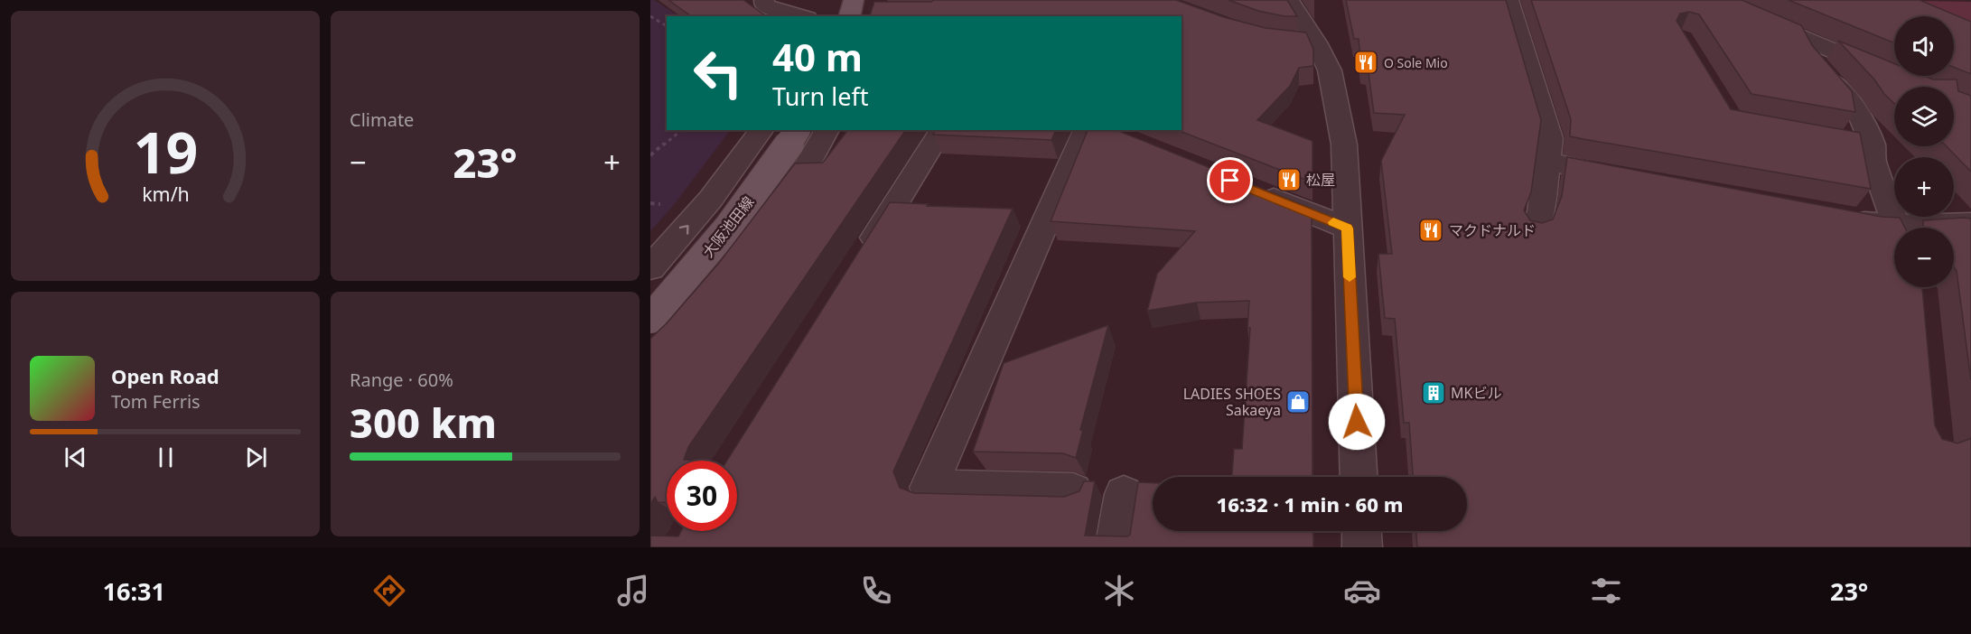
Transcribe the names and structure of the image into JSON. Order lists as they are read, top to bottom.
{
  "streets": {
    "main road": ["大阪池田線"]
  },
  "places": {
    "restaurant": ["O Sole Mio", "松屋", "マクドナルド"],
    "building": ["MKビル"],
    "shop": ["LADIES SHOES Sakaeya"]
  },
  "page": {
    "tile": [
      "Climate",
      ["Range · 60%", "300 km"]
    ],
    "map_buttons": ["+", "−"],
    "turn": ["40 m", "Turn left"],
    "heat": ["−", "23°", "+"],
    "song": ["Open Road", "Tom Ferris"],
    "limit": "30",
    "trip": "16:32 · 1 min · 60 m",
    "tabs": ["16:31", "23°"],
    "gauge": ["19", "km/h"]
  }
}
